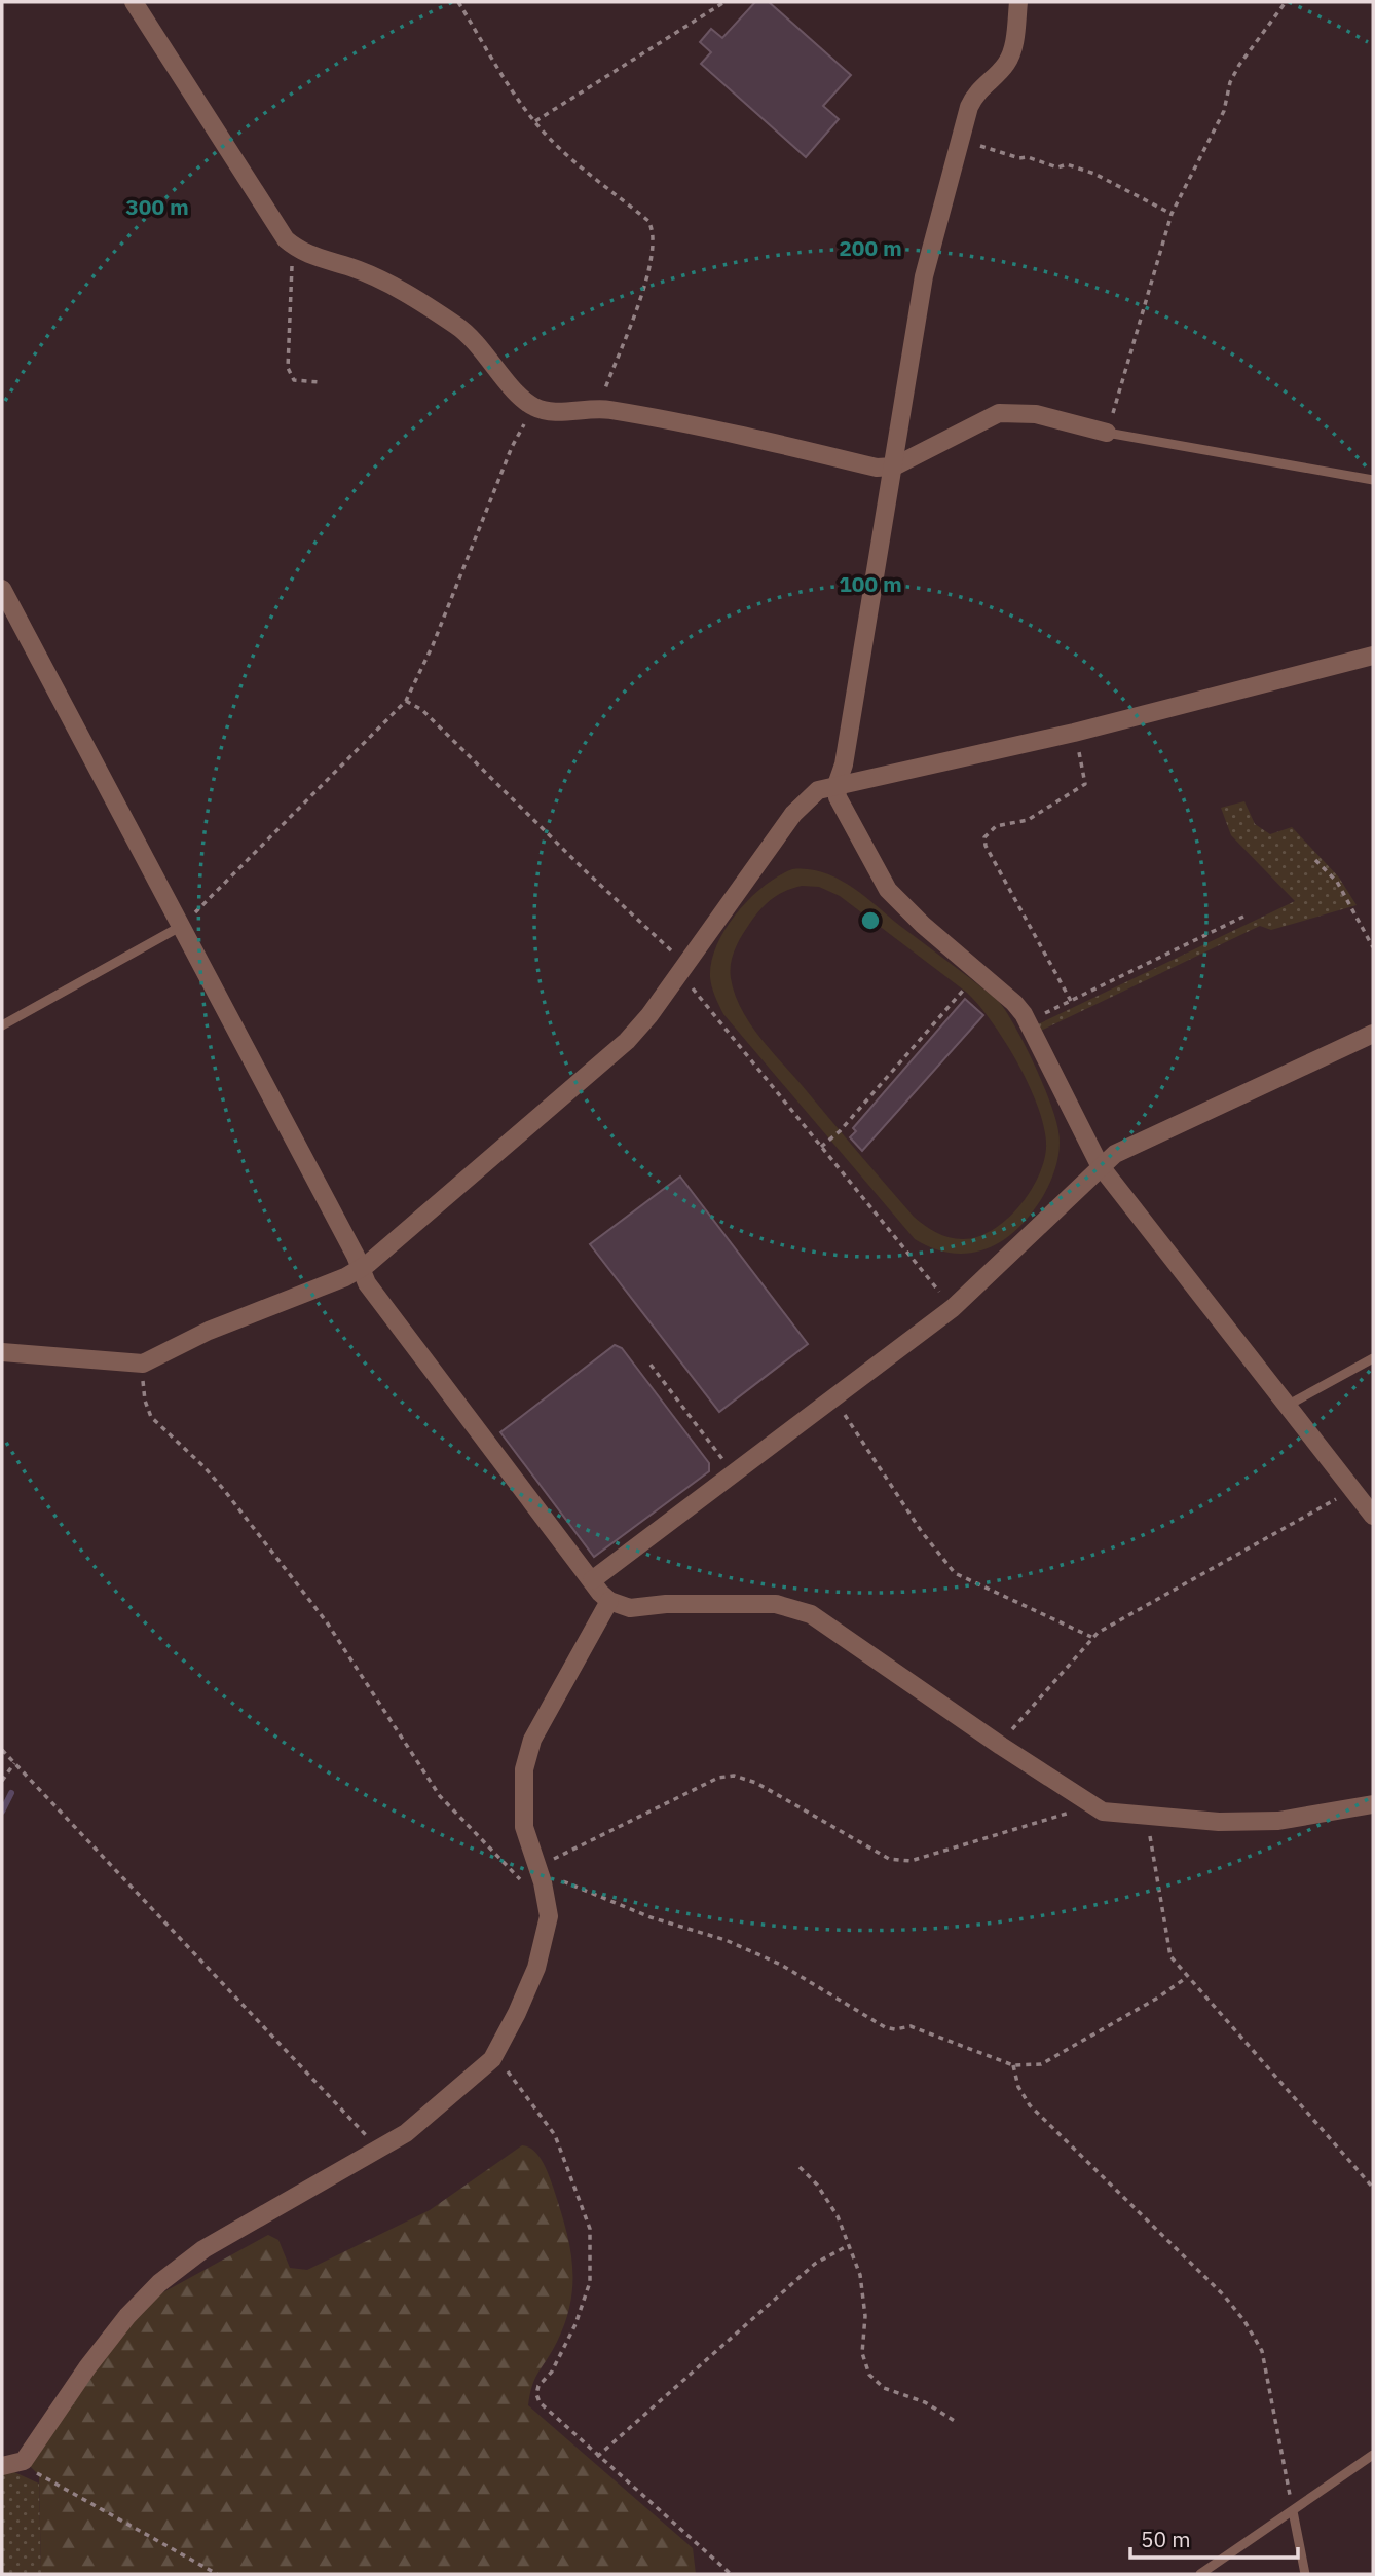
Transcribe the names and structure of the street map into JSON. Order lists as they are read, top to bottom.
{
  "scale_bar": "50 m",
  "rings": ["300 m", "200 m", "100 m"]
}
